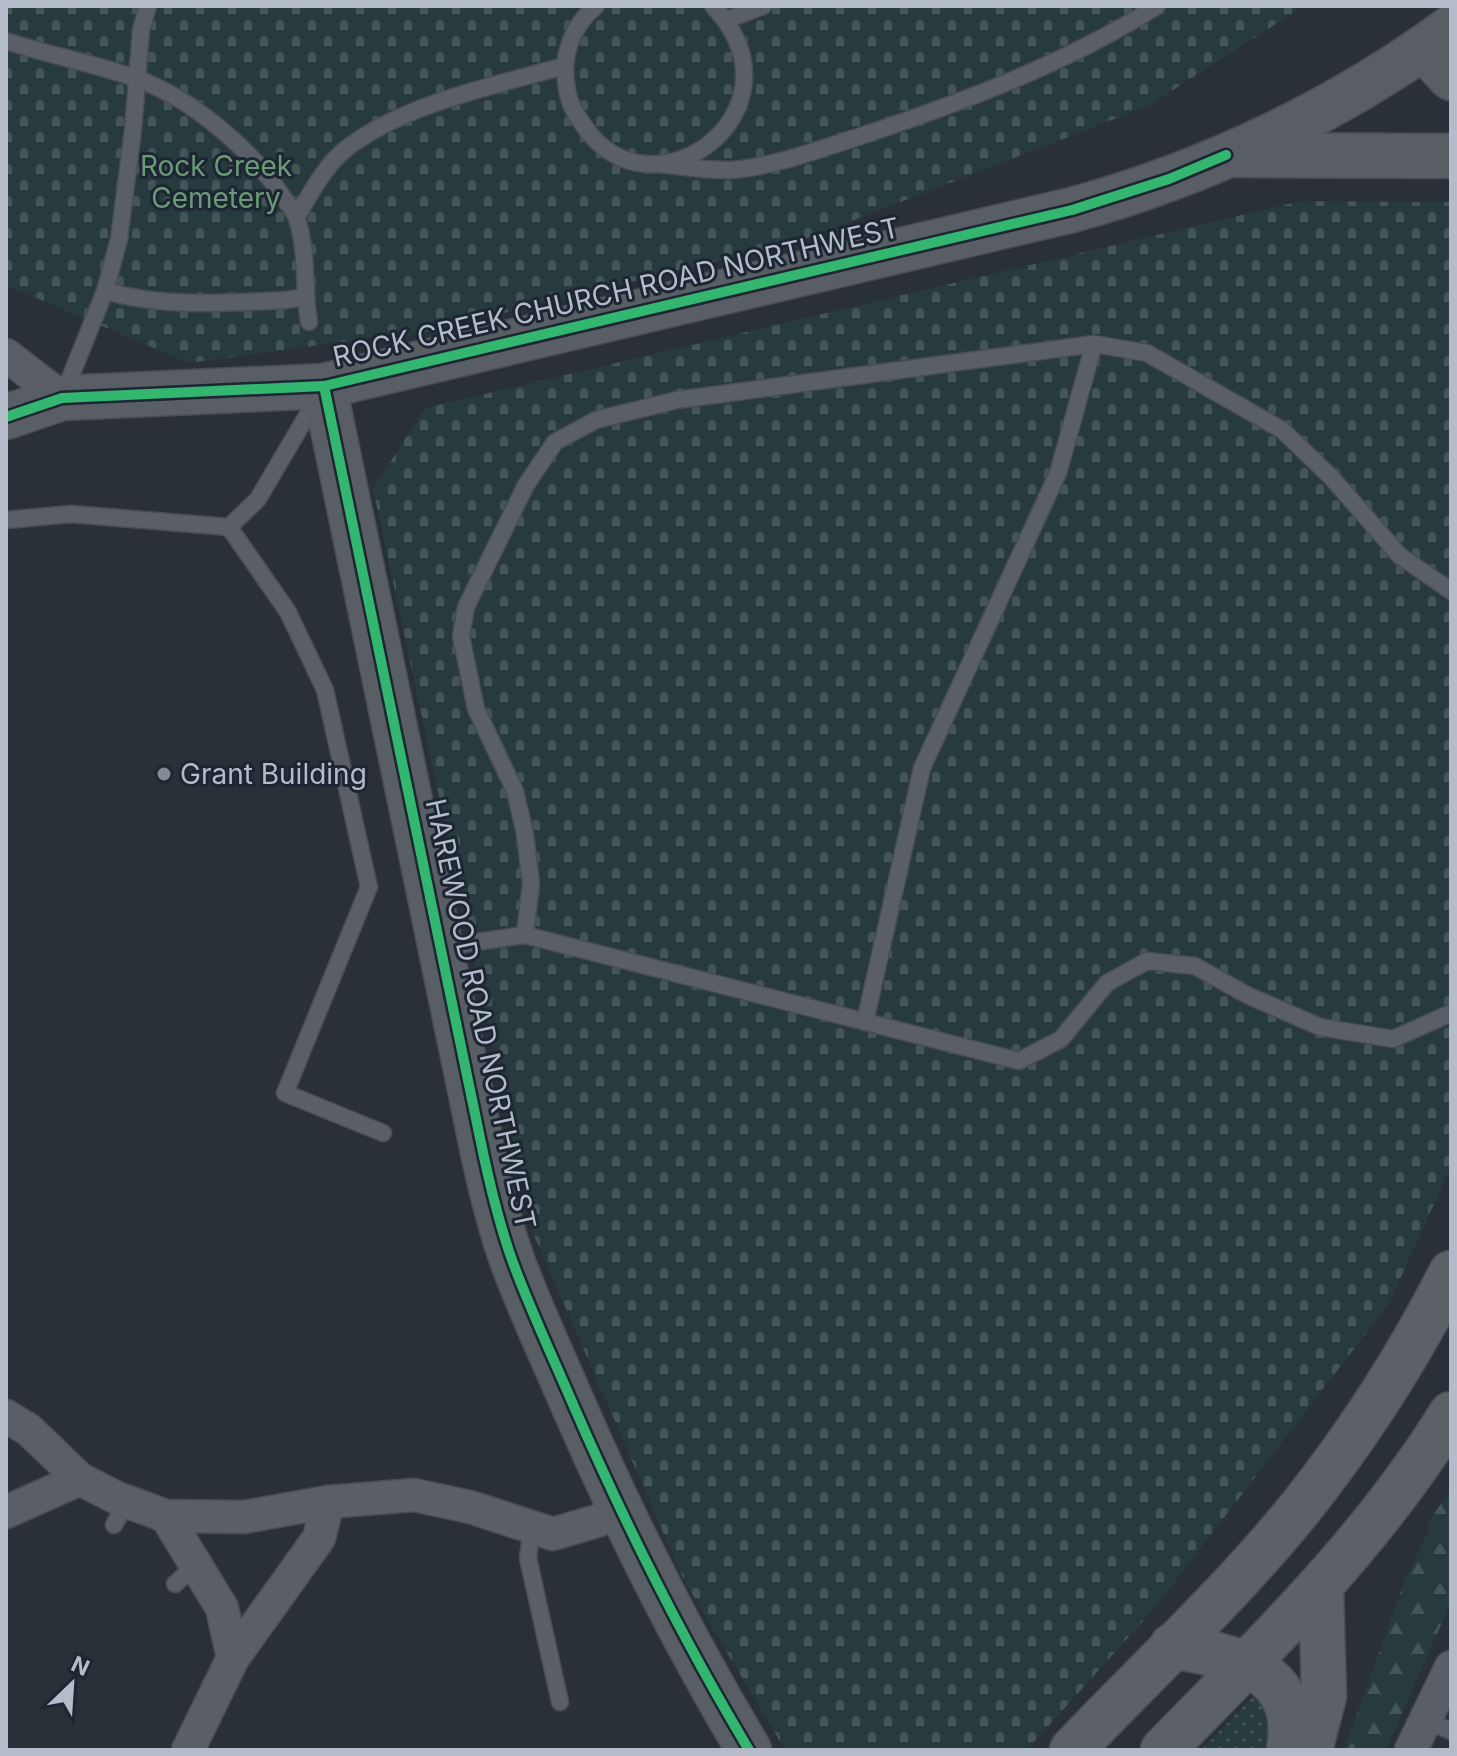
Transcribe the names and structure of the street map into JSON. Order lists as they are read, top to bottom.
{
  "streets": {
    "street": ["ROCK CREEK CHURCH ROAD NORTHWEST", "HAREWOOD ROAD NORTHWEST"]
  },
  "crossings": [
    ["ROCK CREEK CHURCH ROAD NORTHWEST", "HAREWOOD ROAD NORTHWEST"]
  ],
  "parks": ["Rock Creek Cemetery"],
  "places": ["Grant Building"],
  "north": "top right"
}
